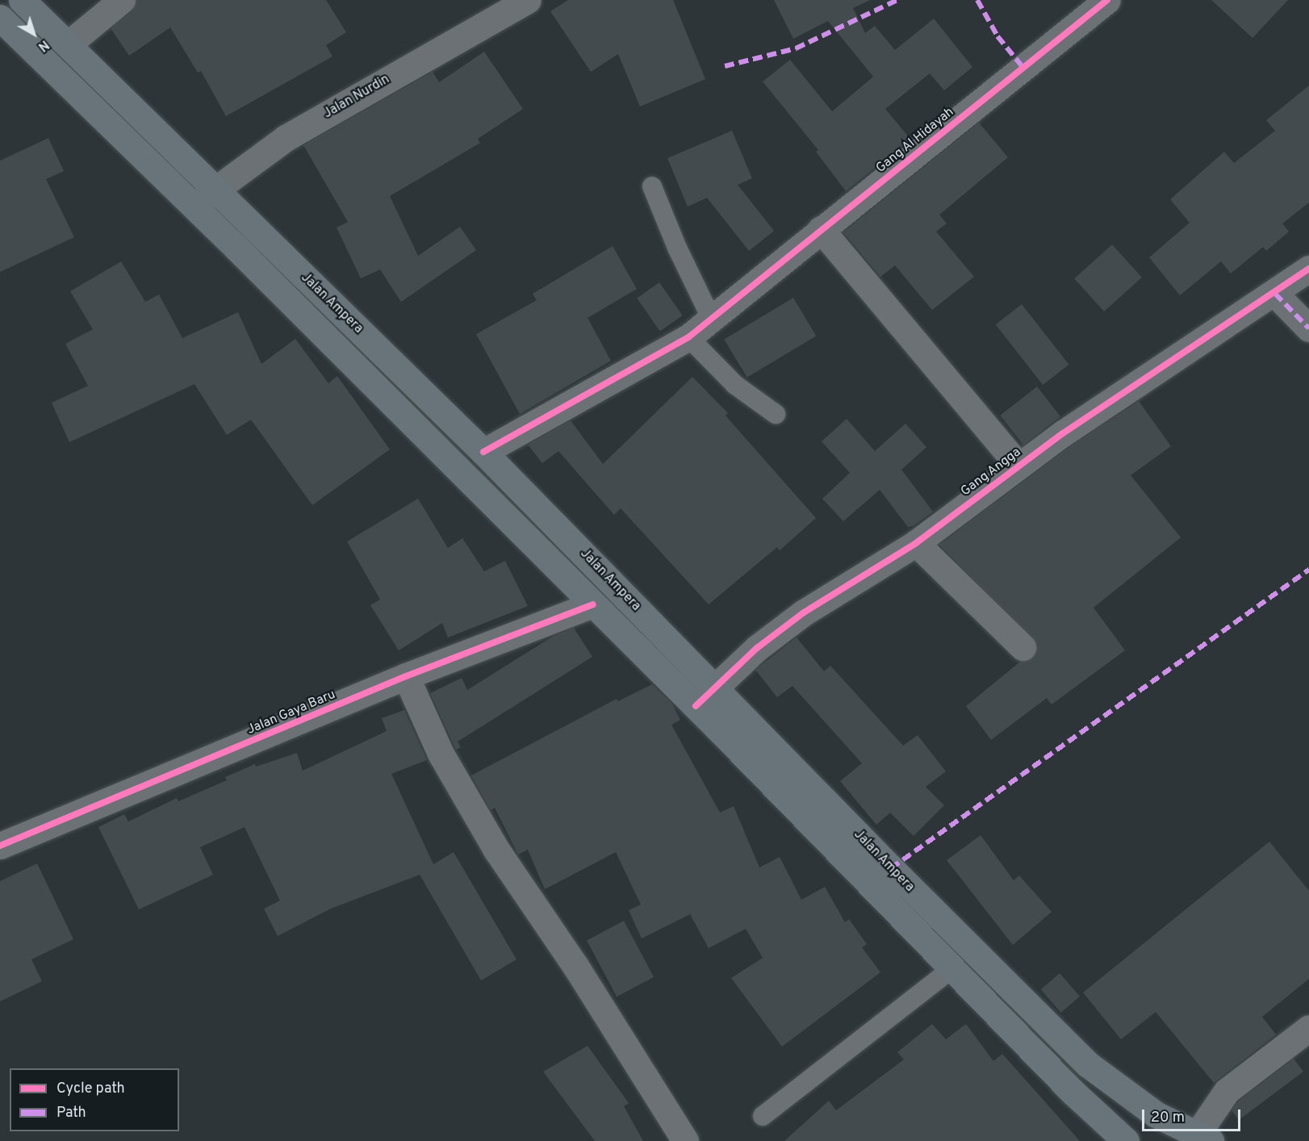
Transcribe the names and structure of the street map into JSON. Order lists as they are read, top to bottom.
{
  "streets": {
    "main road": ["Jalan Ampera"],
    "street": [
      "Jalan Nurdin",
      "Gang Al Hidayah",
      "Gang Angga",
      "Jalan Gaya Baru"
    ]
  },
  "crossings": [
    ["Jalan Nurdin", "Jalan Ampera"],
    ["Gang Al Hidayah", "Jalan Ampera"],
    ["Jalan Ampera", "Gang Angga"],
    ["Jalan Ampera", "Jalan Gaya Baru"]
  ],
  "legend": ["Cycle path", "Path"],
  "scale_bar": "20 m",
  "north": "bottom right"
}
